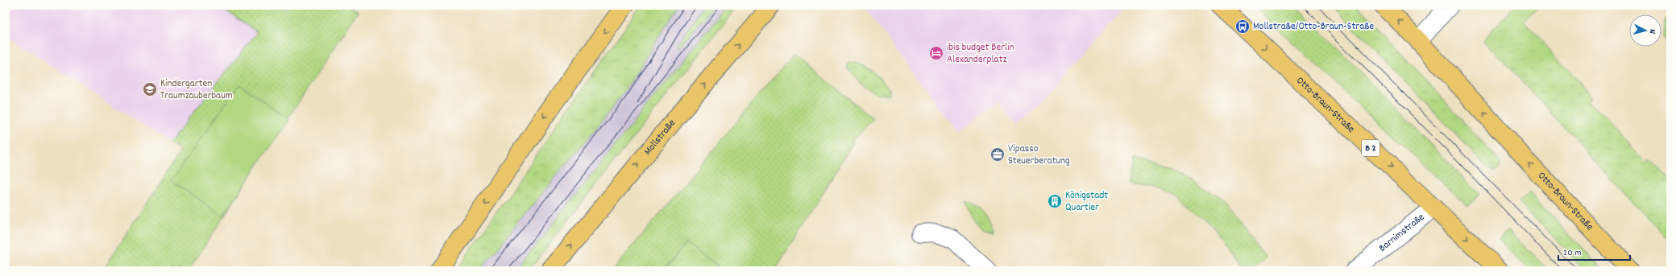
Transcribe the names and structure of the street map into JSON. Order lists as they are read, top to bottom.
{
  "streets": {
    "main road": ["Otto-Braun-Straße", "Mollstraße", "B 2"],
    "street": ["Barnimstraße"]
  },
  "crossings": [
    ["Otto-Braun-Straße", "Barnimstraße"]
  ],
  "places": {
    "bus stop": ["Mollstraße/Otto-Braun-Straße"],
    "hotel": ["ibis budget Berlin Alexanderplatz"],
    "school or university": ["Kindergarten Traumzauberbaum"],
    "office": ["Vipasso Steuerberatung"],
    "building": ["Königstadt Quartier"]
  },
  "scale_bar": "20 m",
  "north": "right"
}
